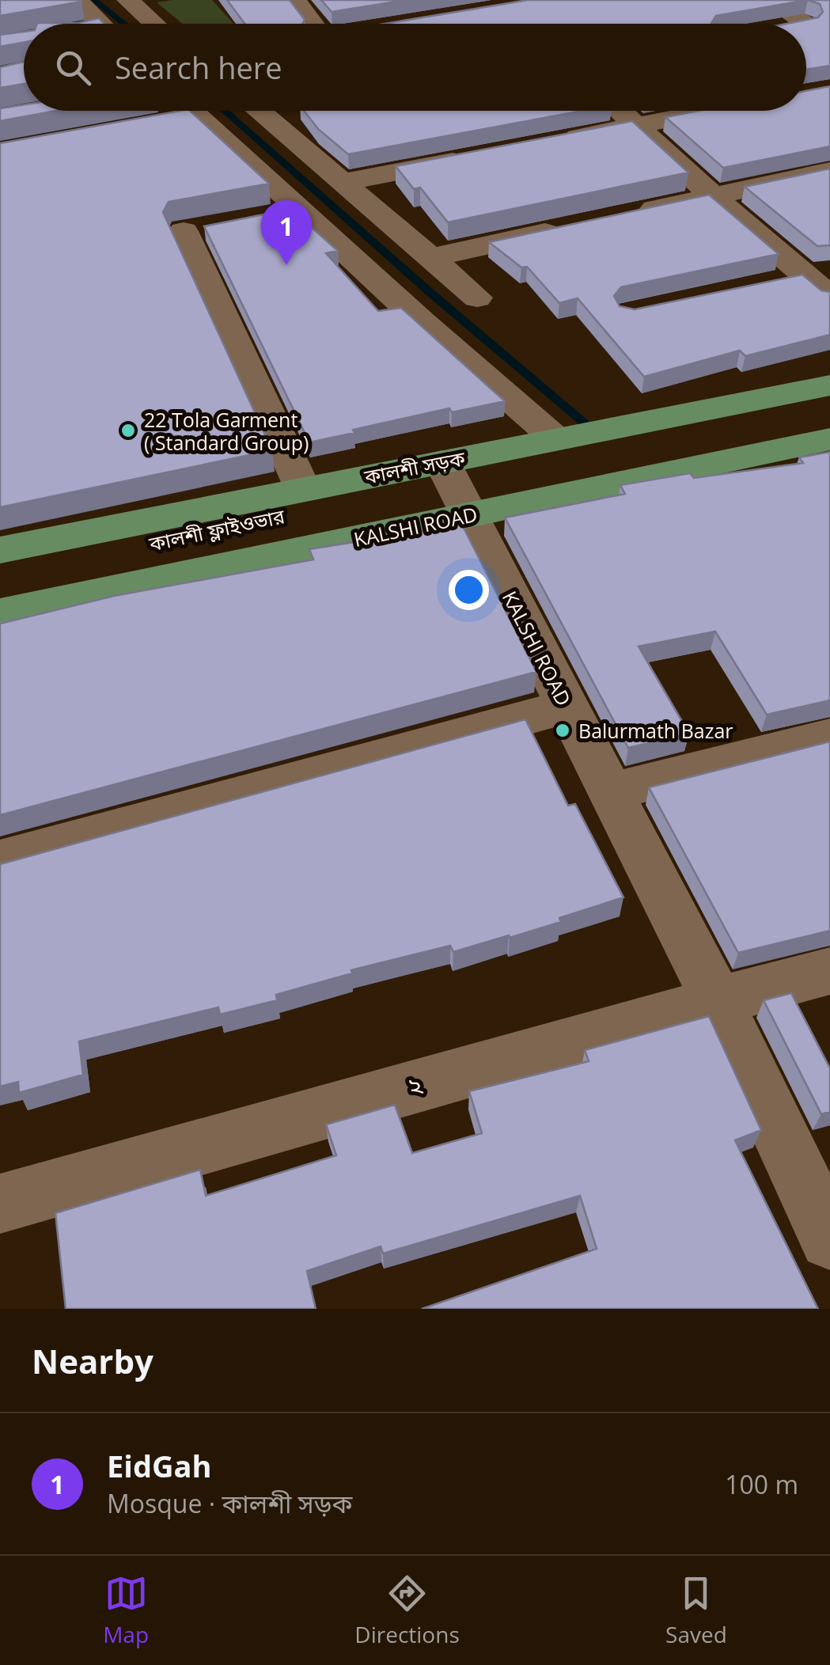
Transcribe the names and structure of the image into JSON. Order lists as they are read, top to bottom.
{
  "streets": {
    "main road": ["কালশী সড়ক", "KALSHI ROAD", "কালশী ফ্লাইওভার"],
    "street": ["২"]
  },
  "crossings": [
    ["কালশী সড়ক", "KALSHI ROAD"],
    ["কালশী সড়ক", "কালশী ফ্লাইওভার"],
    ["KALSHI ROAD", "কালশী ফ্লাইওভার"],
    ["KALSHI ROAD", "২"]
  ],
  "places": ["22 Tola Garment ( Standard Group)", "Balurmath Bazar"],
  "page": {
    "search": "Search here",
    "pins": "1",
    "heading": "Nearby",
    "list": [
      {
        "mark": "1",
        "name": "EidGah",
        "note": "Mosque · কালশী সড়ক",
        "value": "100 m"
      }
    ],
    "nav": ["Map", "Directions", "Saved"]
  }
}
